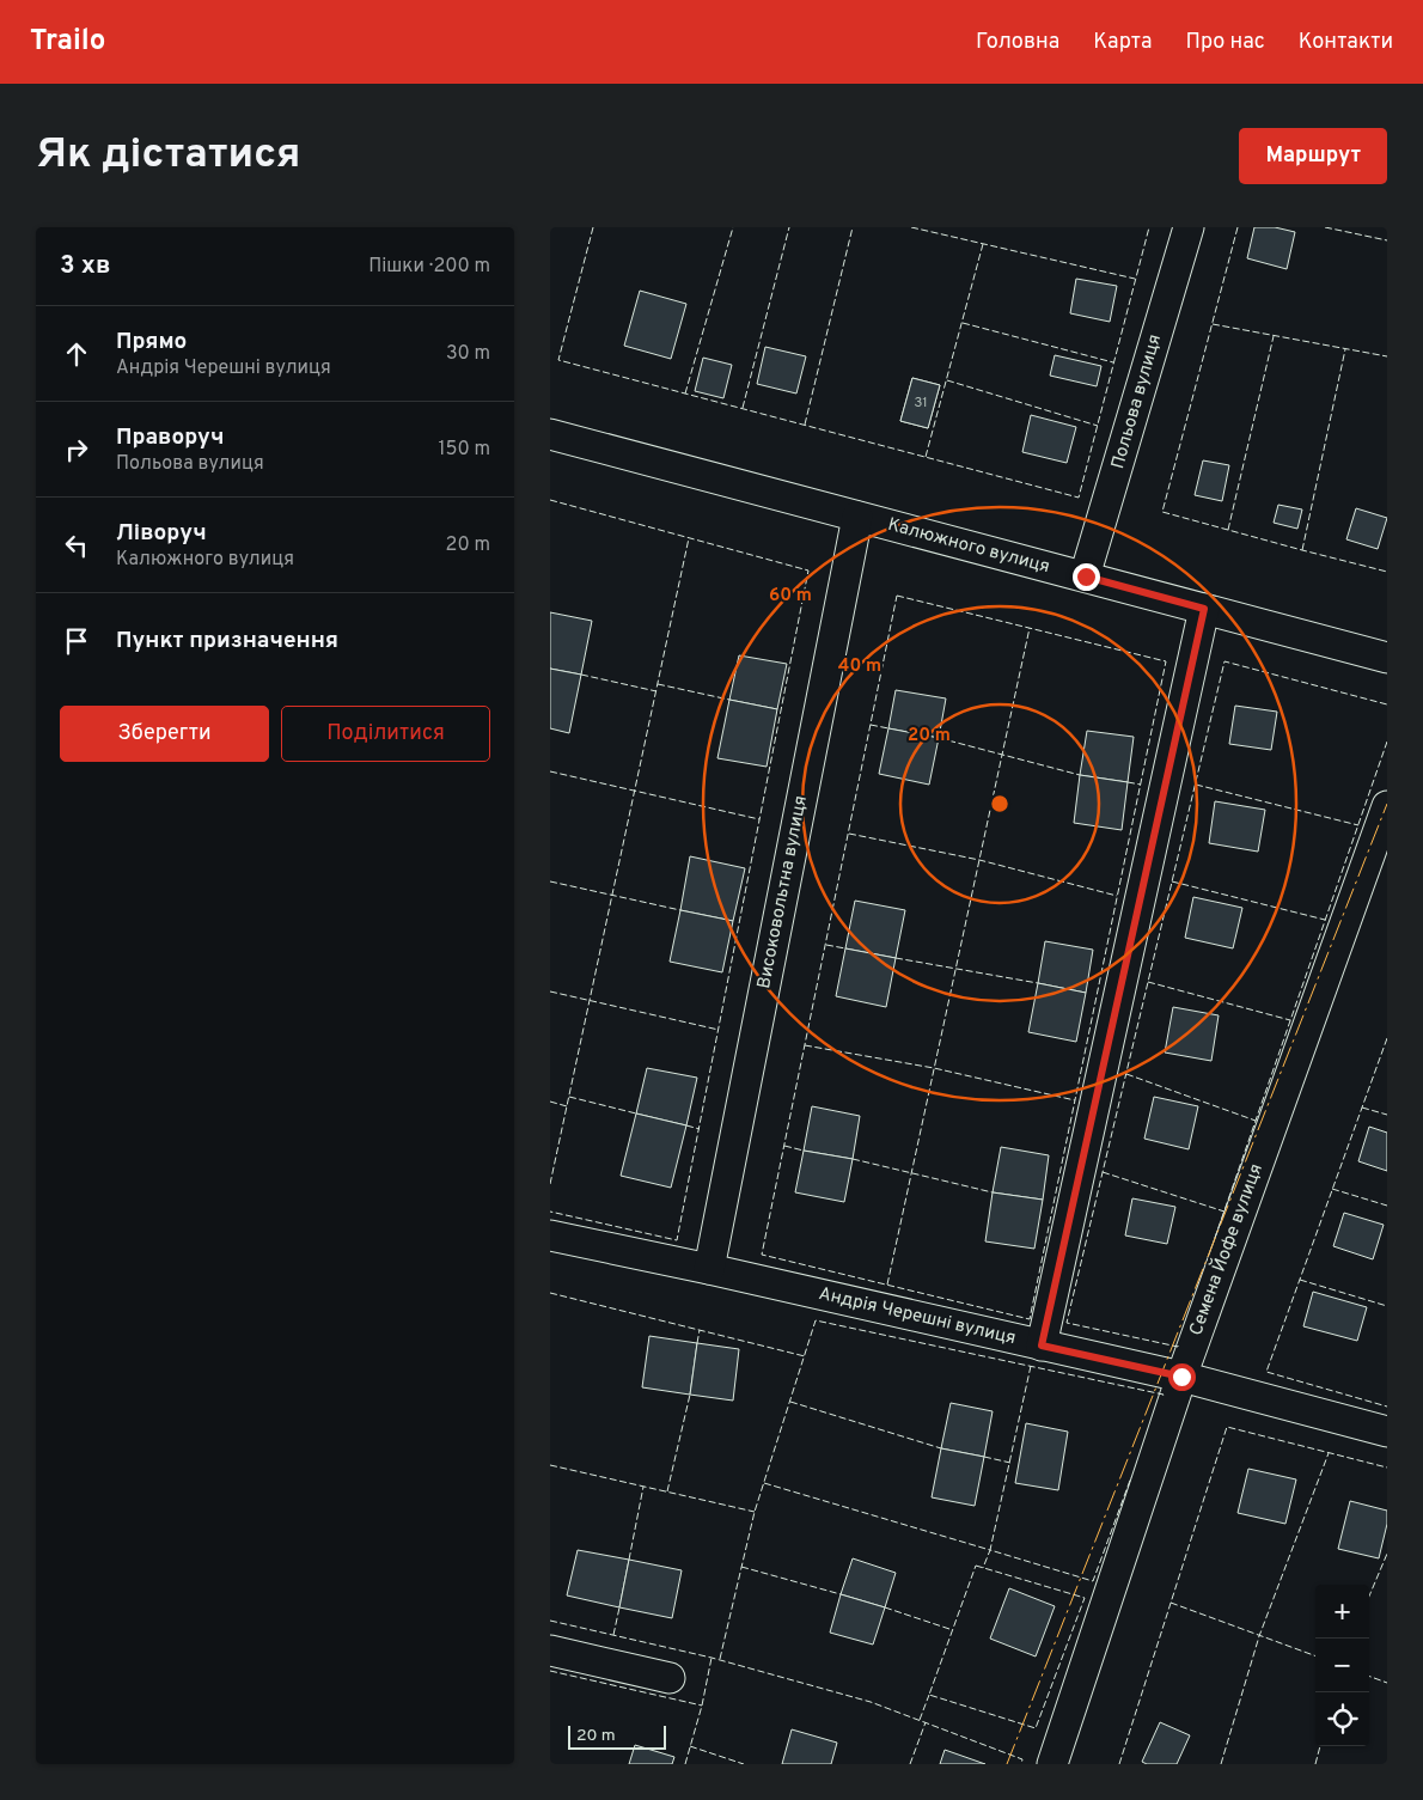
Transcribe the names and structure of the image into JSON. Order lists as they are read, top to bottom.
{
  "streets": {
    "street": [
      "Польова вулиця",
      "Калюжного вулиця",
      "Високовольтна вулиця",
      "Семена Йофе вулиця",
      "Андрія Черешні вулиця"
    ]
  },
  "crossings": [
    ["Польова вулиця", "Калюжного вулиця"],
    ["Калюжного вулиця", "Високовольтна вулиця"],
    ["Високовольтна вулиця", "Андрія Черешні вулиця"],
    ["Семена Йофе вулиця", "Андрія Черешні вулиця"]
  ],
  "house_numbers": ["31"],
  "scale_bar": "20 m",
  "page": {
    "header": "Trailo",
    "nav": [
      "Головна",
      "Карта",
      "Про нас",
      "Контакти"
    ],
    "buttons": [
      "Маршрут",
      ["Зберегти", "Поділитися"]
    ],
    "title": "Як дістатися",
    "heading": ["3 хв", "Пішки · 200 m"],
    "list": [
      ["Прямо", "Андрія Черешні вулиця", "30 m"],
      ["Праворуч", "Польова вулиця", "150 m"],
      ["Ліворуч", "Калюжного вулиця", "20 m"],
      "Пункт призначення"
    ],
    "map_buttons": ["+", "−"],
    "scale": "20 m"
  },
  "rings": ["60 m", "40 m", "20 m"]
}
